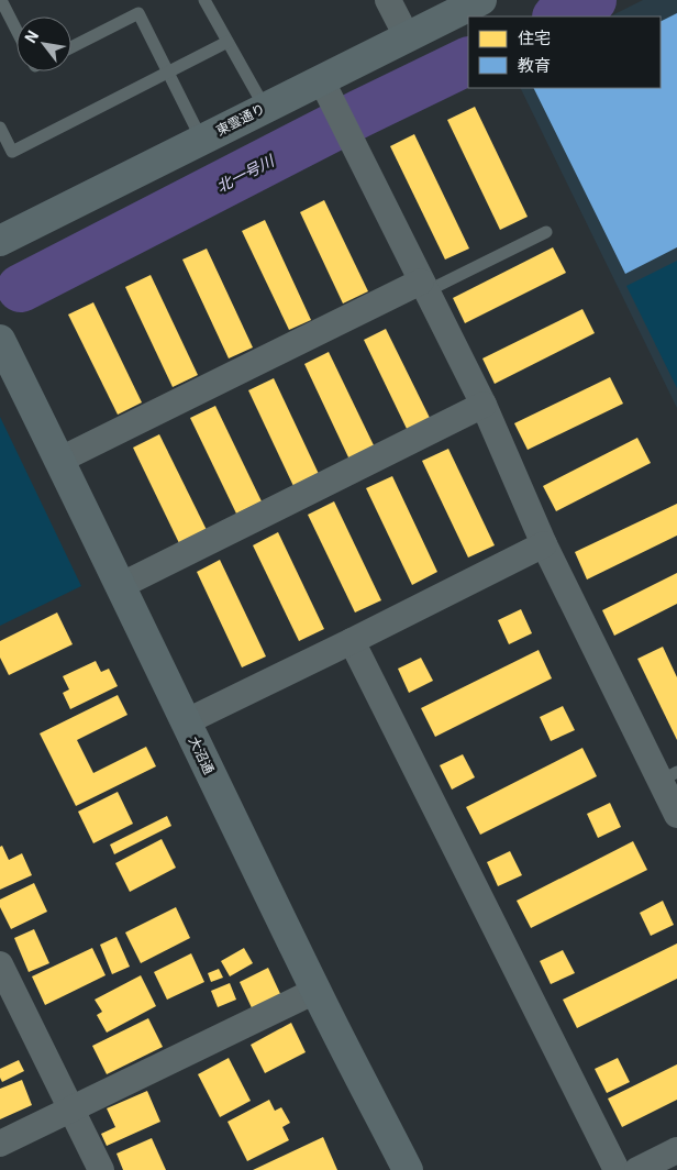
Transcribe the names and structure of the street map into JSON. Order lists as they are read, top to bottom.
{
  "streets": {
    "street": ["東雲通り", "大沼通"]
  },
  "water": ["北一号川"],
  "legend": ["住宅", "教育"],
  "north": "top left"
}
